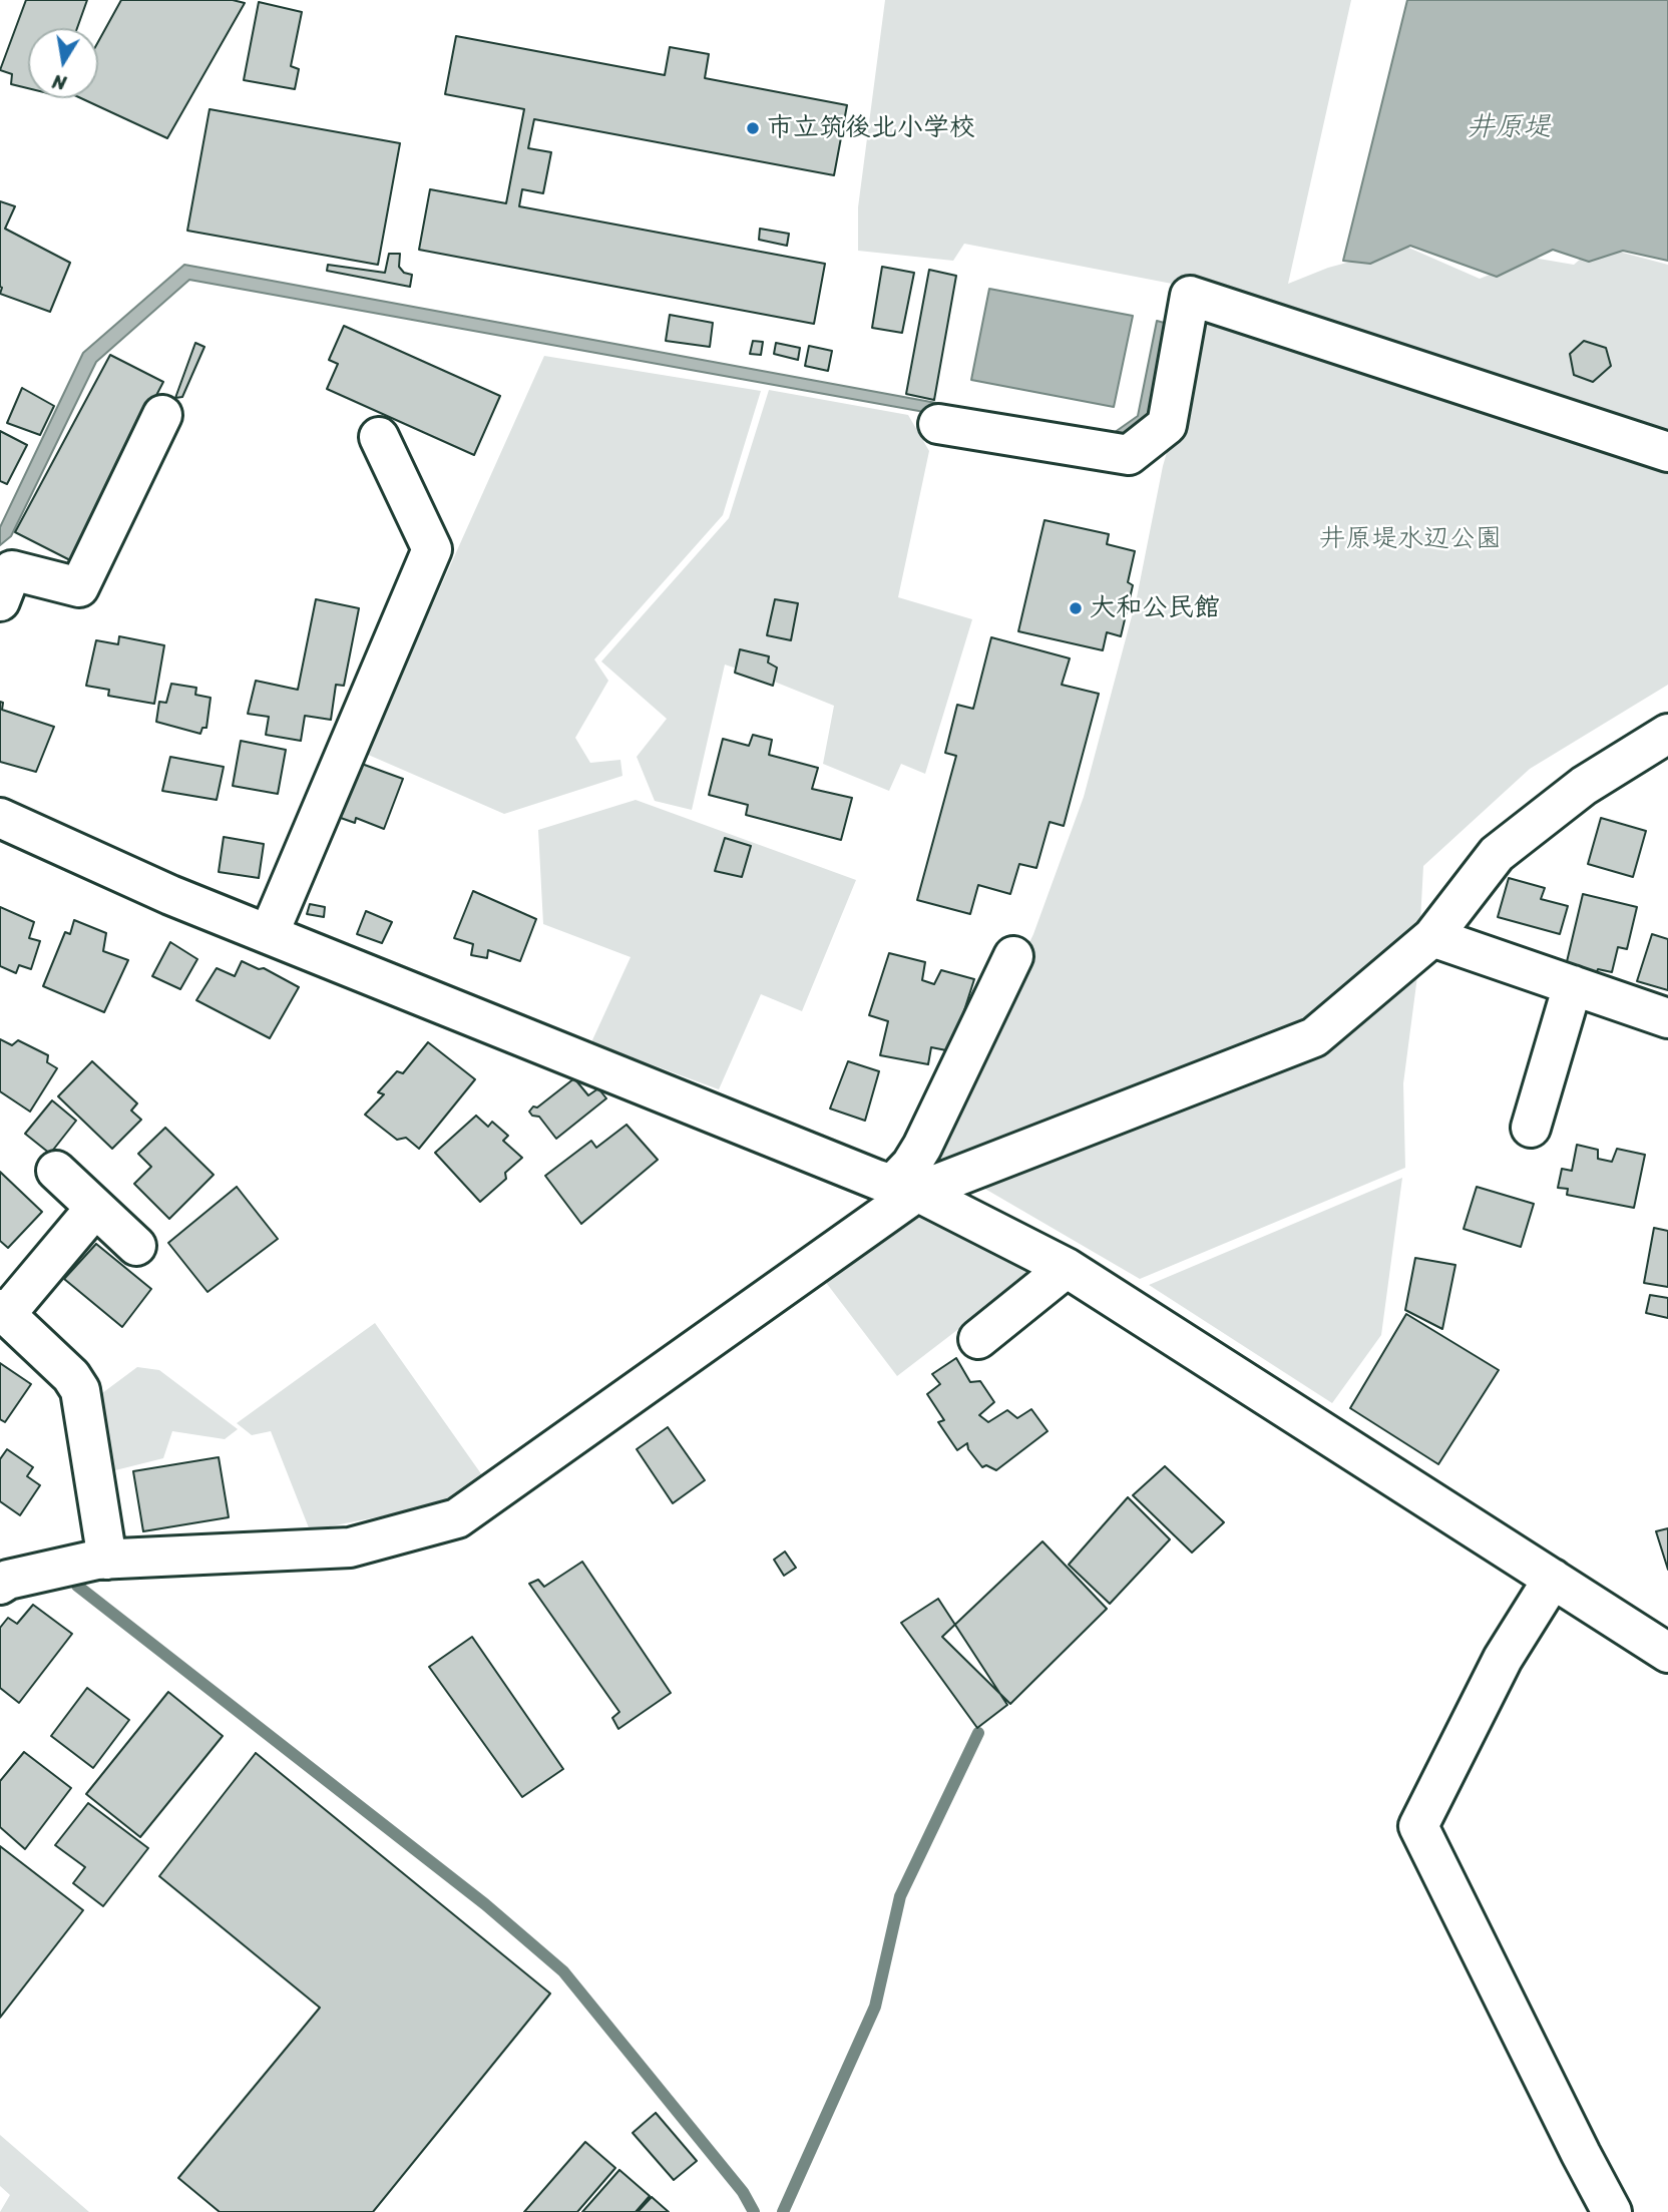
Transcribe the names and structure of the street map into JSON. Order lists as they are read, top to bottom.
{
  "water": ["井原堤"],
  "parks": ["井原堤水辺公園"],
  "places": ["市立筑後北小学校", "大和公民館"],
  "north": "bottom"
}
